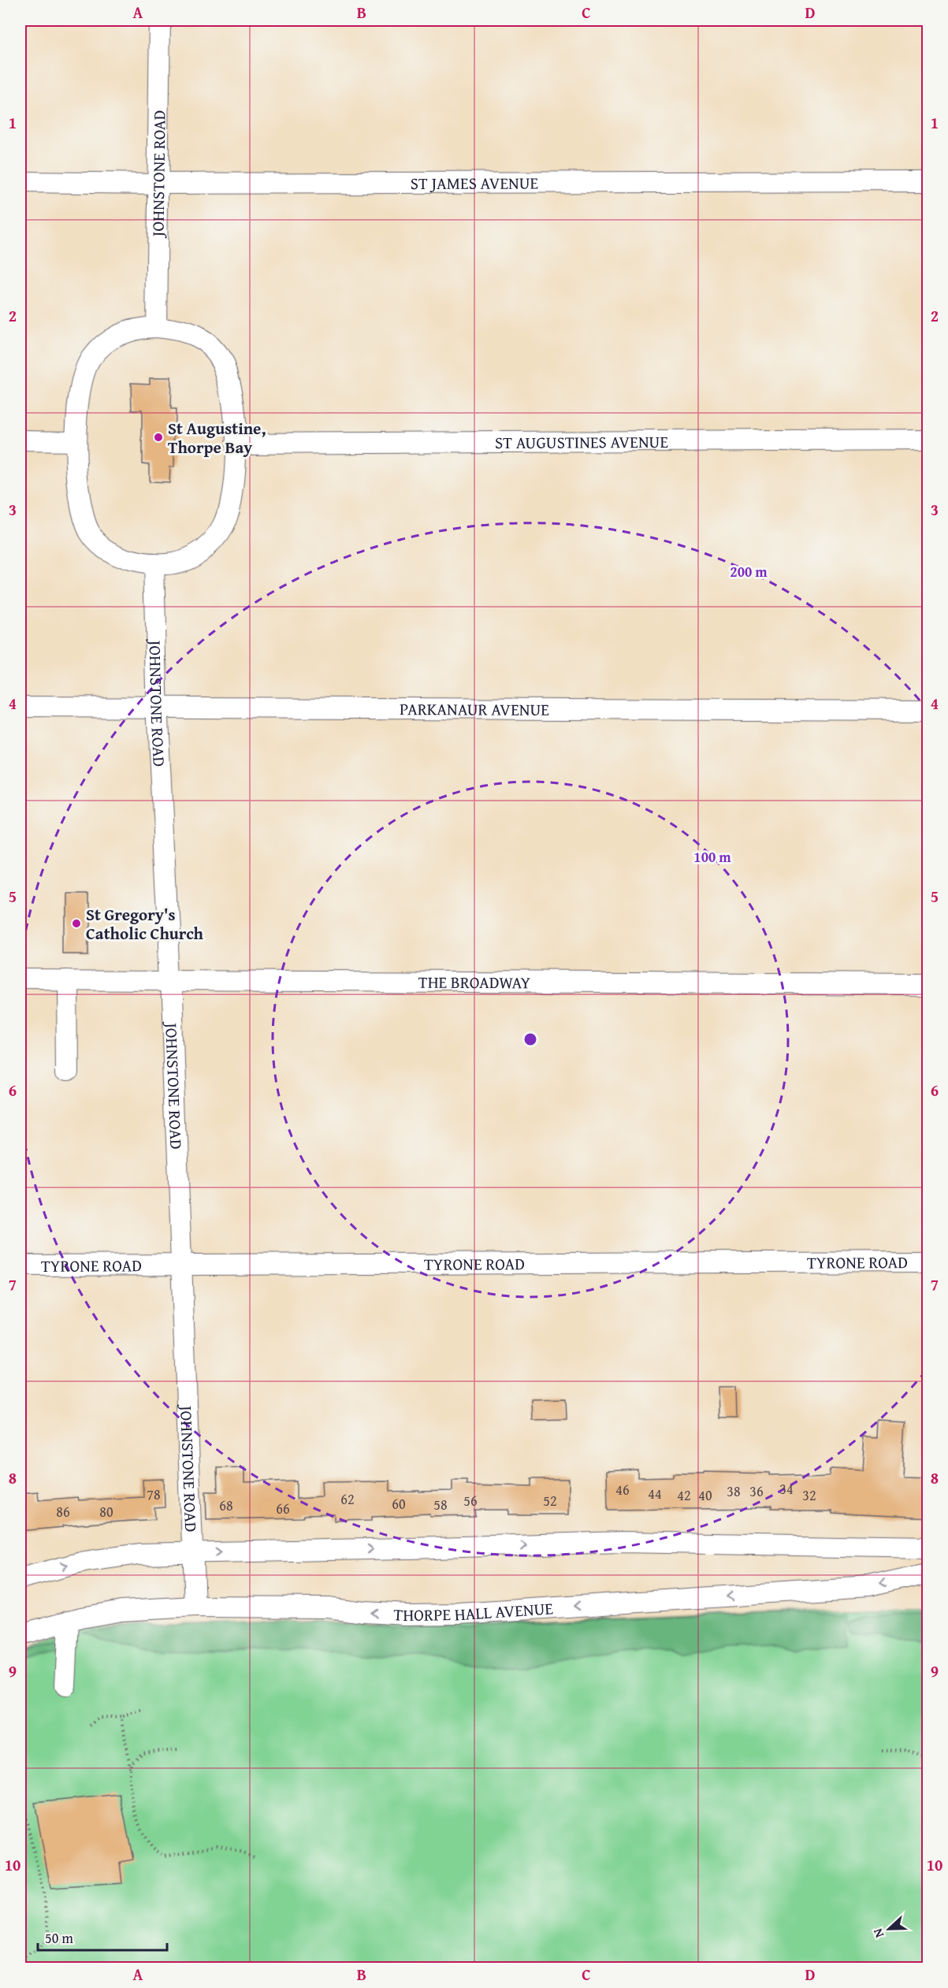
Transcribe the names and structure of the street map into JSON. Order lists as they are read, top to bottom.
{
  "streets": {
    "street": [
      "JOHNSTONE ROAD",
      "ST JAMES AVENUE",
      "ST AUGUSTINES AVENUE",
      "PARKANAUR AVENUE",
      "THE BROADWAY",
      "TYRONE ROAD",
      "THORPE HALL AVENUE"
    ]
  },
  "crossings": [
    ["JOHNSTONE ROAD", "ST JAMES AVENUE"],
    ["JOHNSTONE ROAD", "PARKANAUR AVENUE"],
    ["JOHNSTONE ROAD", "THE BROADWAY"],
    ["JOHNSTONE ROAD", "TYRONE ROAD"],
    ["JOHNSTONE ROAD", "THORPE HALL AVENUE"]
  ],
  "places": ["St Augustine, Thorpe Bay", "St Gregory's Catholic Church"],
  "house_numbers": [
    "34",
    "46",
    "38",
    "36",
    "44",
    "78",
    "42",
    "40",
    "32",
    "62",
    "56",
    "52",
    "60",
    "58",
    "68",
    "66",
    "86",
    "80"
  ],
  "scale_bar": "50 m",
  "north": "left",
  "grid": {
    "columns": [
      "A",
      "B",
      "C",
      "D"
    ],
    "rows": [
      "1",
      "2",
      "3",
      "4",
      "5",
      "6",
      "7",
      "8",
      "9",
      "10"
    ]
  },
  "rings": ["200 m", "100 m"]
}
